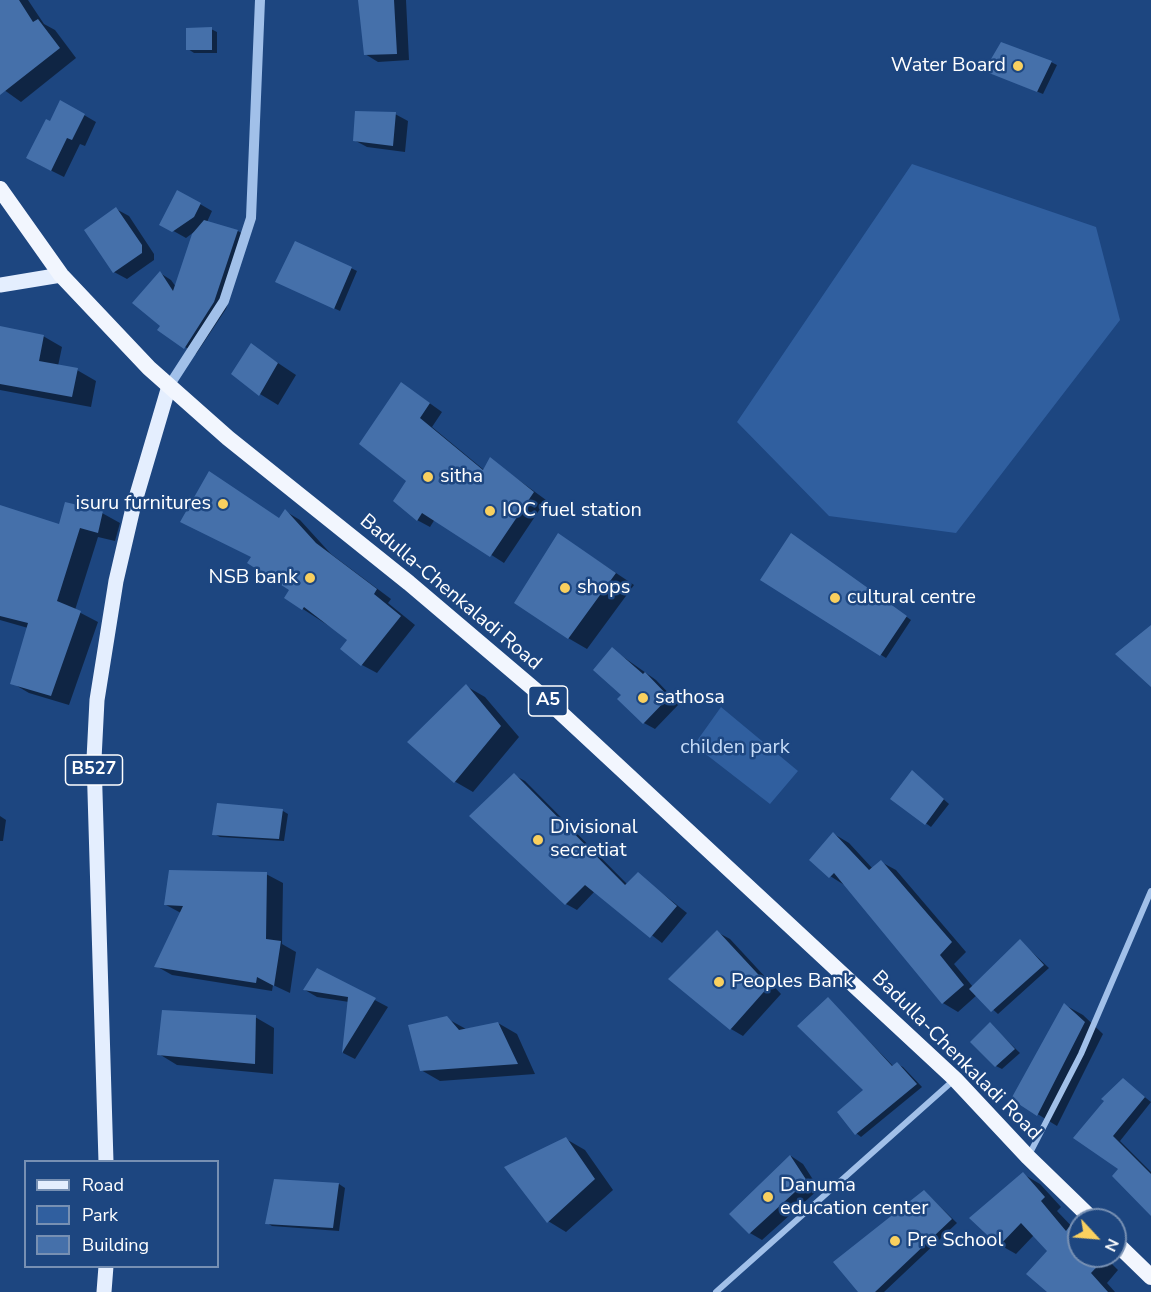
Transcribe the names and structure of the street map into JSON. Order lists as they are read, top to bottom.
{
  "streets": {
    "highway": ["Badulla-Chenkaladi Road", "A5"],
    "main road": ["B527"]
  },
  "crossings": [
    ["Badulla-Chenkaladi Road", "B527"]
  ],
  "parks": ["childen park"],
  "places": [
    "Water Board",
    "sitha",
    "isuru furnitures",
    "IOC fuel station",
    "NSB bank",
    "shops",
    "cultural centre",
    "sathosa",
    "Divisional secretiat",
    "Peoples Bank",
    "Danuma education center",
    "Pre School"
  ],
  "legend": ["Road", "Park", "Building"],
  "north": "bottom right"
}
